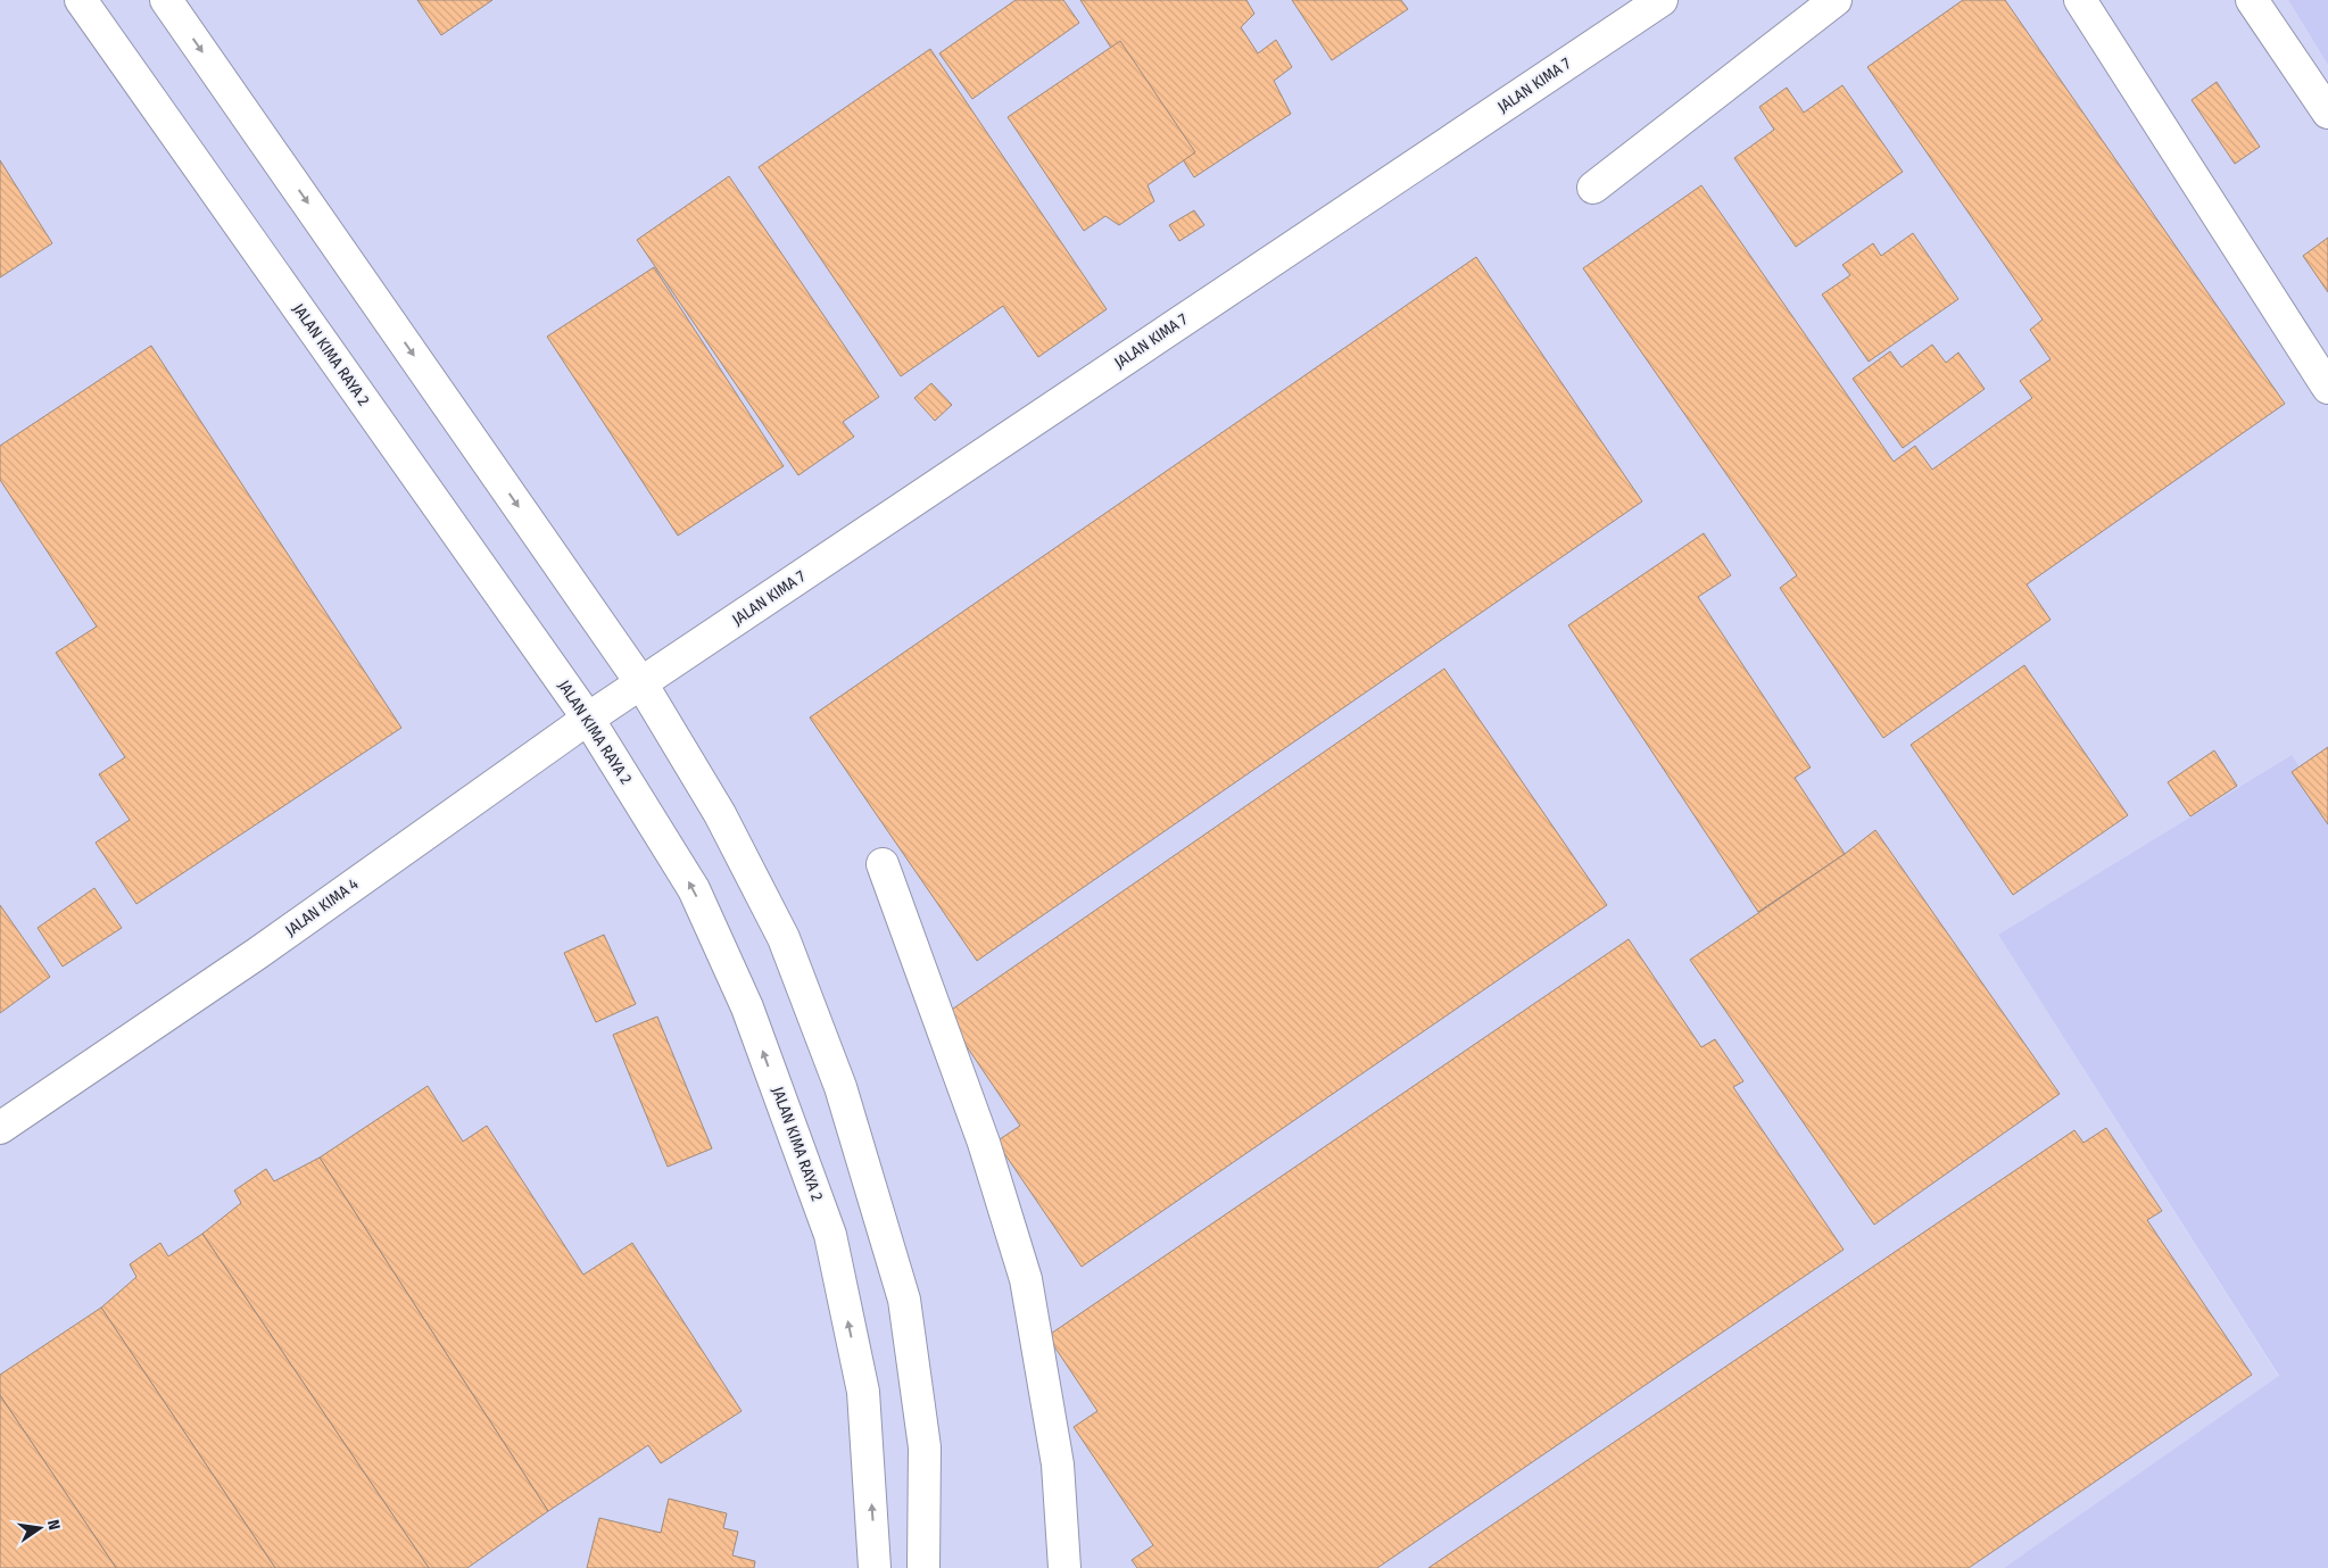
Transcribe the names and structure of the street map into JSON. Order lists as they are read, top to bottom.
{
  "streets": {
    "street": ["JALAN KIMA 7", "JALAN KIMA RAYA 2", "JALAN KIMA 4"]
  },
  "crossings": [
    ["JALAN KIMA 7", "JALAN KIMA 4"],
    ["JALAN KIMA RAYA 2", "JALAN KIMA 4"]
  ],
  "north": "right"
}
